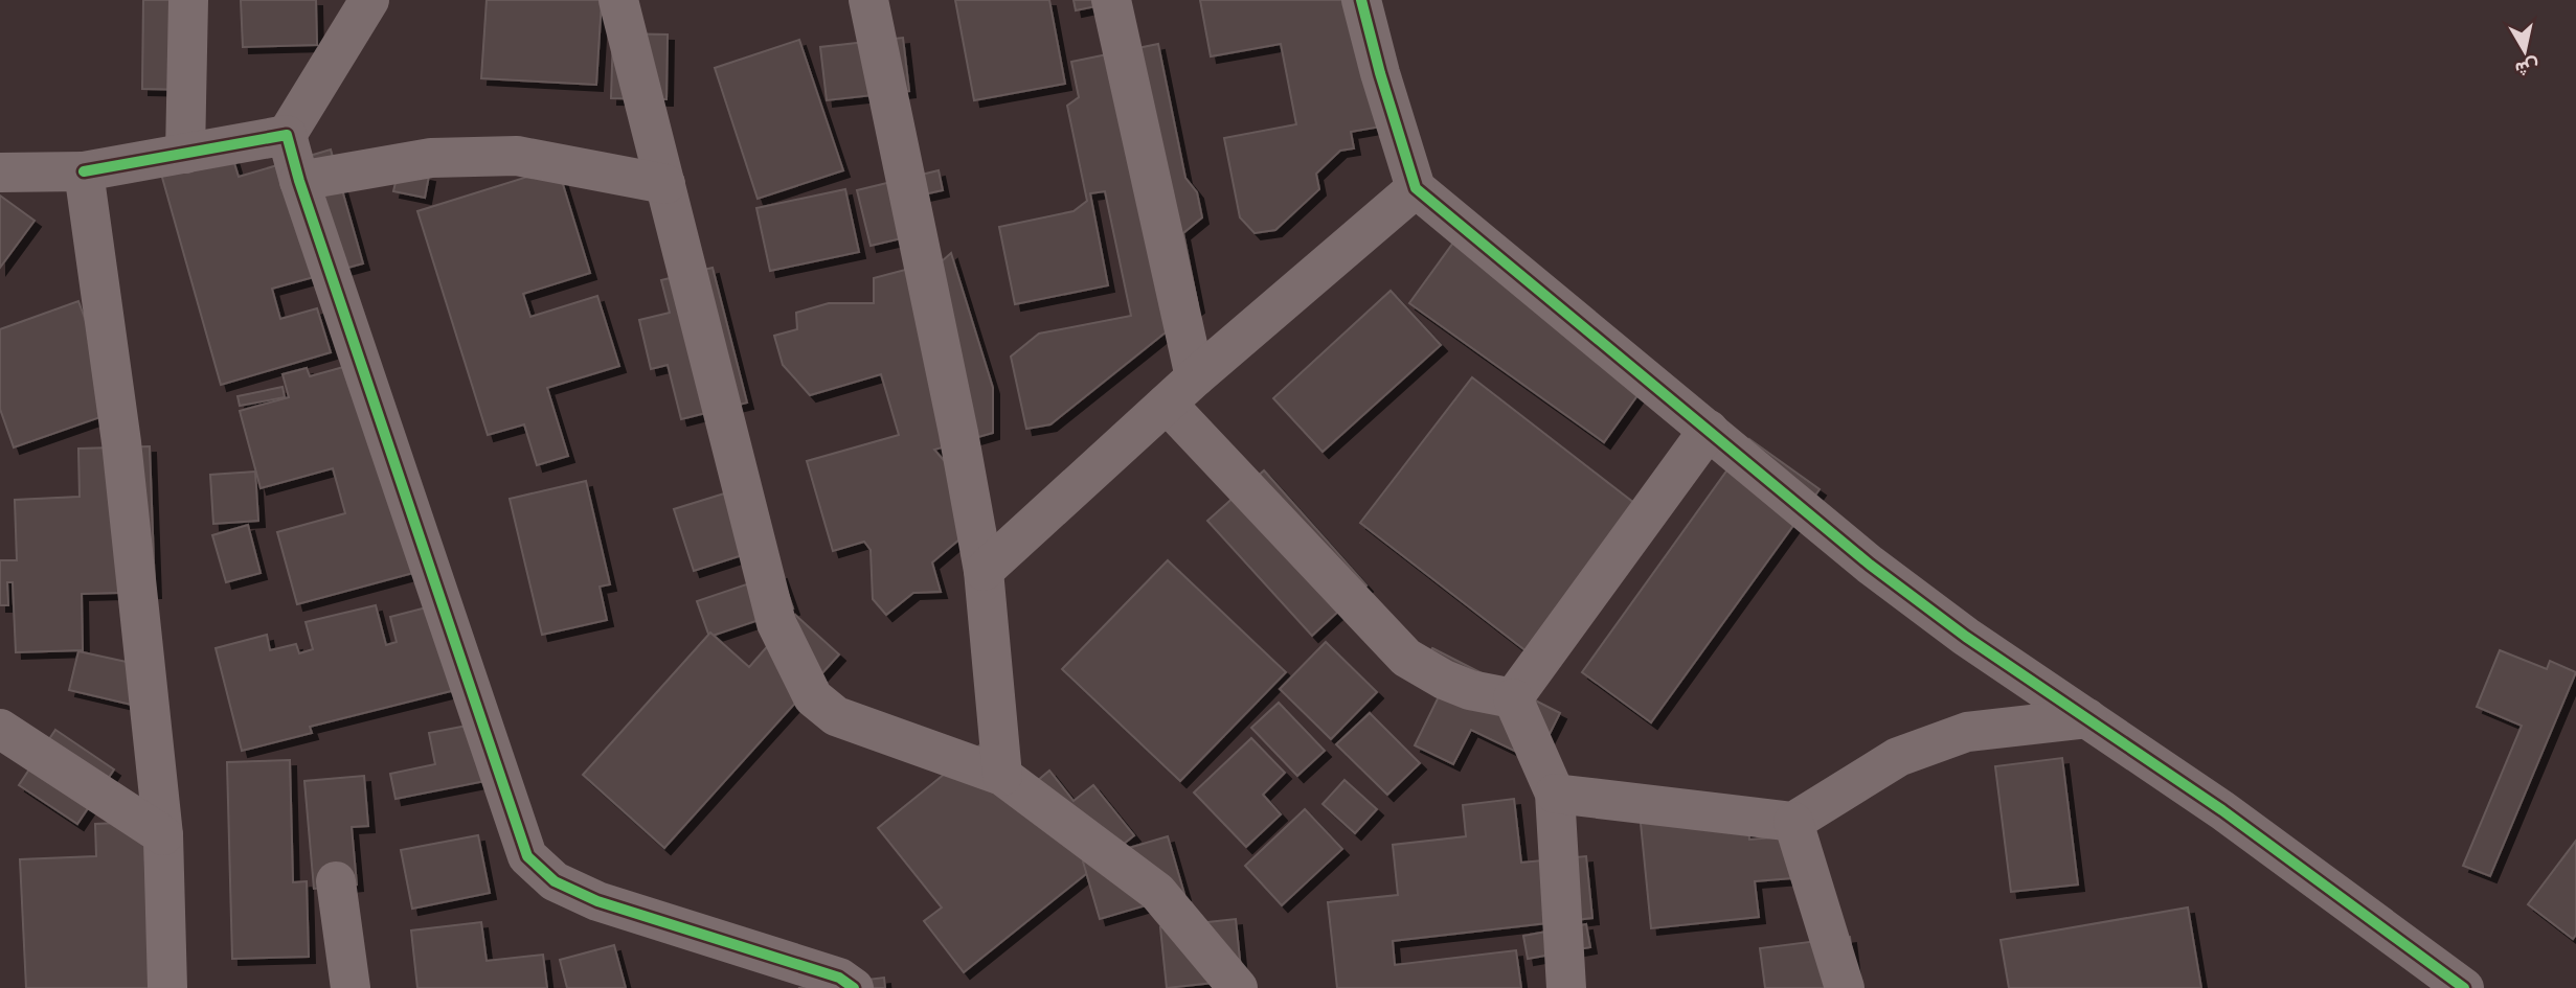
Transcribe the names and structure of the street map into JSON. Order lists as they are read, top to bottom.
{
  "north": "bottom"
}
